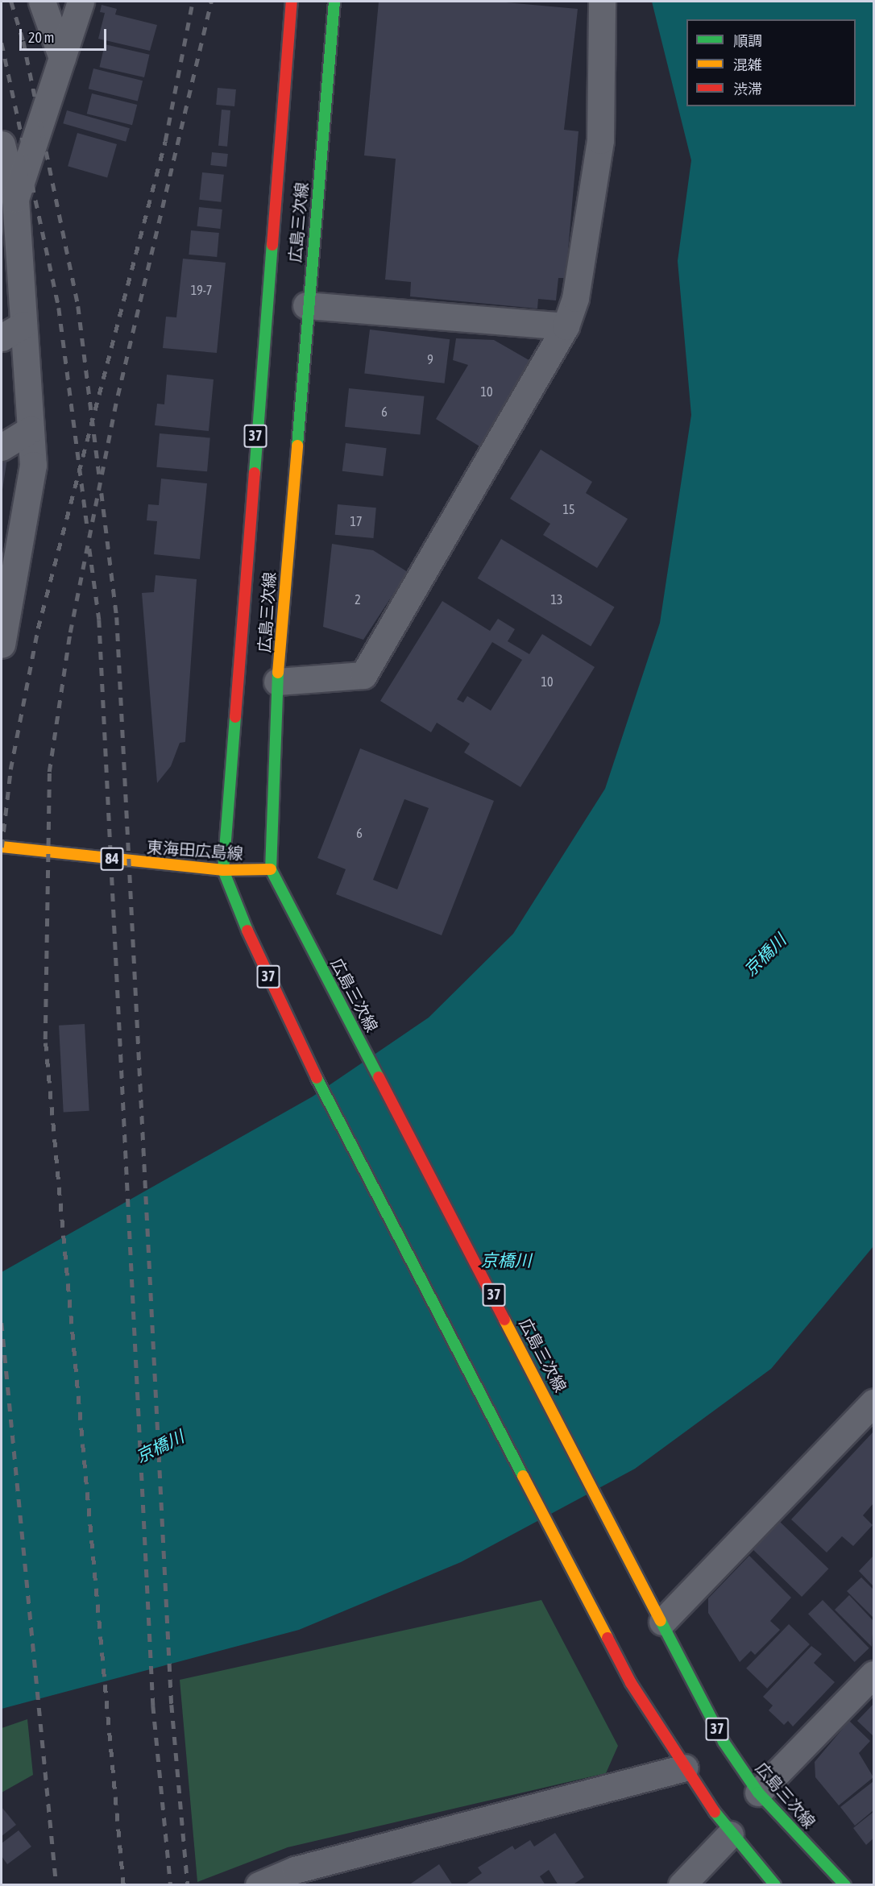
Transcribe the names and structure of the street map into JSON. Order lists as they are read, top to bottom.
{
  "streets": {
    "main road": [
      "広島三次線",
      "37",
      "東海田広島線",
      "84"
    ]
  },
  "crossings": [
    ["広島三次線", "東海田広島線"]
  ],
  "water": ["京橋川"],
  "house_numbers": [
    "19-7",
    "9",
    "10",
    "6",
    "15",
    "17",
    "2",
    "13",
    "10",
    "6"
  ],
  "legend": ["順調", "混雑", "渋滞"],
  "scale_bar": "20 m"
}
